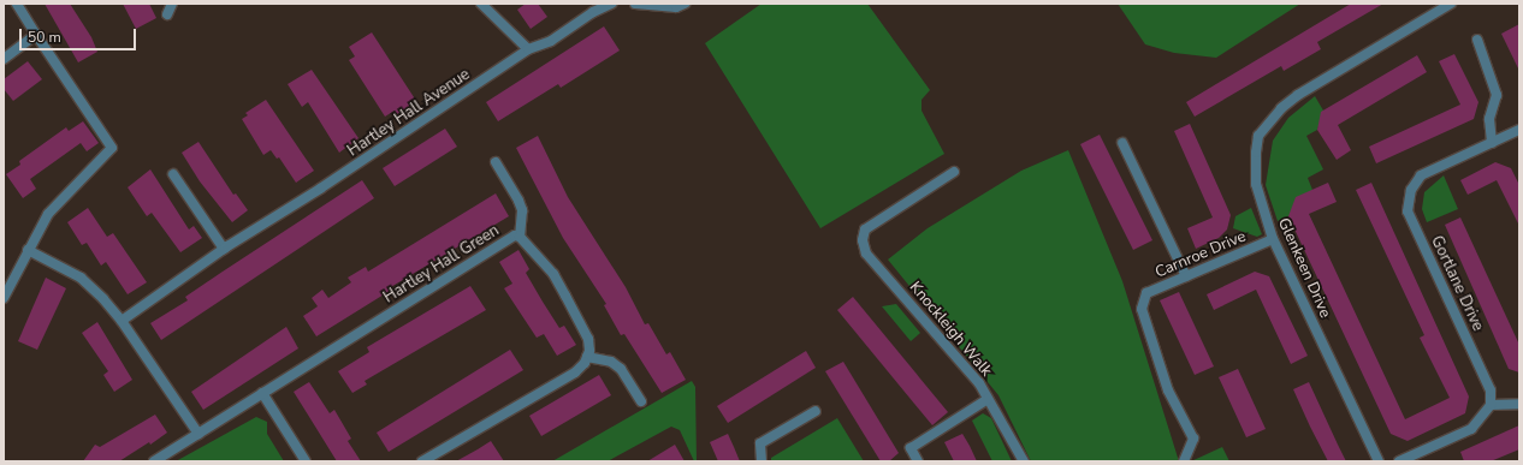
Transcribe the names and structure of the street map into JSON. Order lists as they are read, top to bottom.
{
  "streets": {
    "street": [
      "Hartley Hall Avenue",
      "Carnroe Drive",
      "Hartley Hall Green",
      "Glenkeen Drive",
      "Gortlane Drive",
      "Knockleigh Walk"
    ]
  },
  "crossings": [
    ["Carnroe Drive", "Glenkeen Drive"]
  ],
  "scale_bar": "50 m"
}
